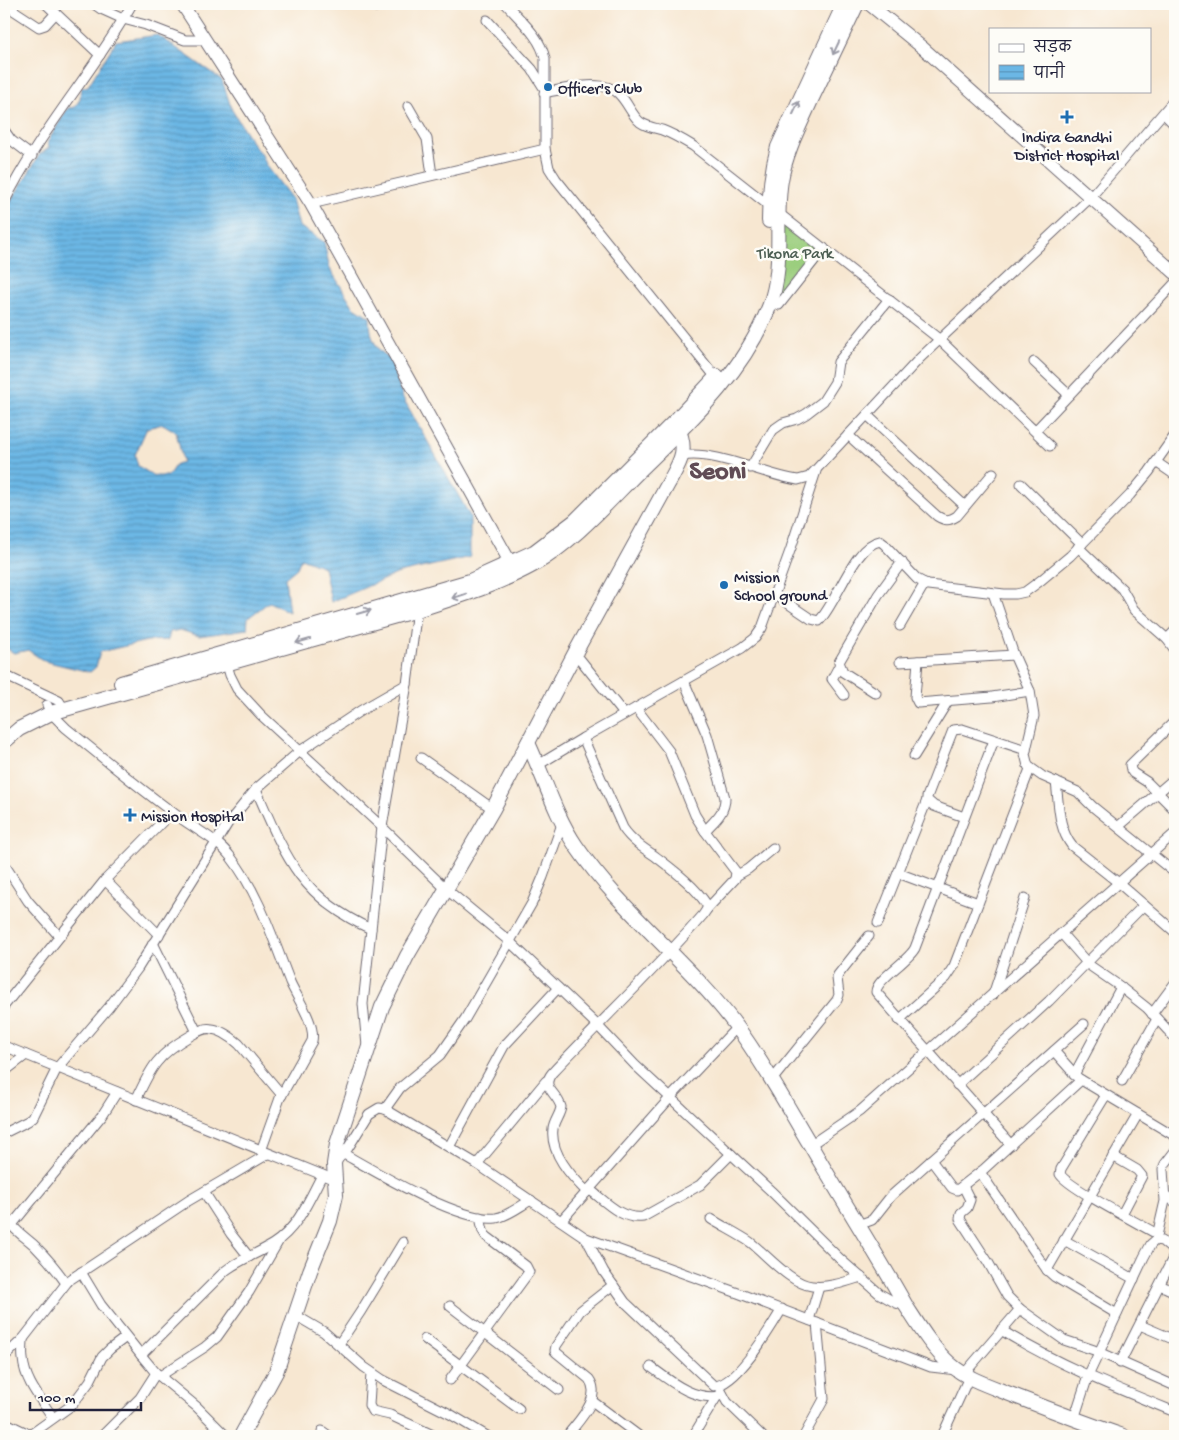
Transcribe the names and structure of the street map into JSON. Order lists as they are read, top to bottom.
{
  "districts": ["Seoni"],
  "parks": ["Tikona Park"],
  "places": {
    "other": ["Officer's Club", "Mission School ground"],
    "health": ["Indira Gandhi District Hospital", "Mission Hospital"]
  },
  "legend": ["सड़क", "पानी"],
  "scale_bar": "100 m"
}
